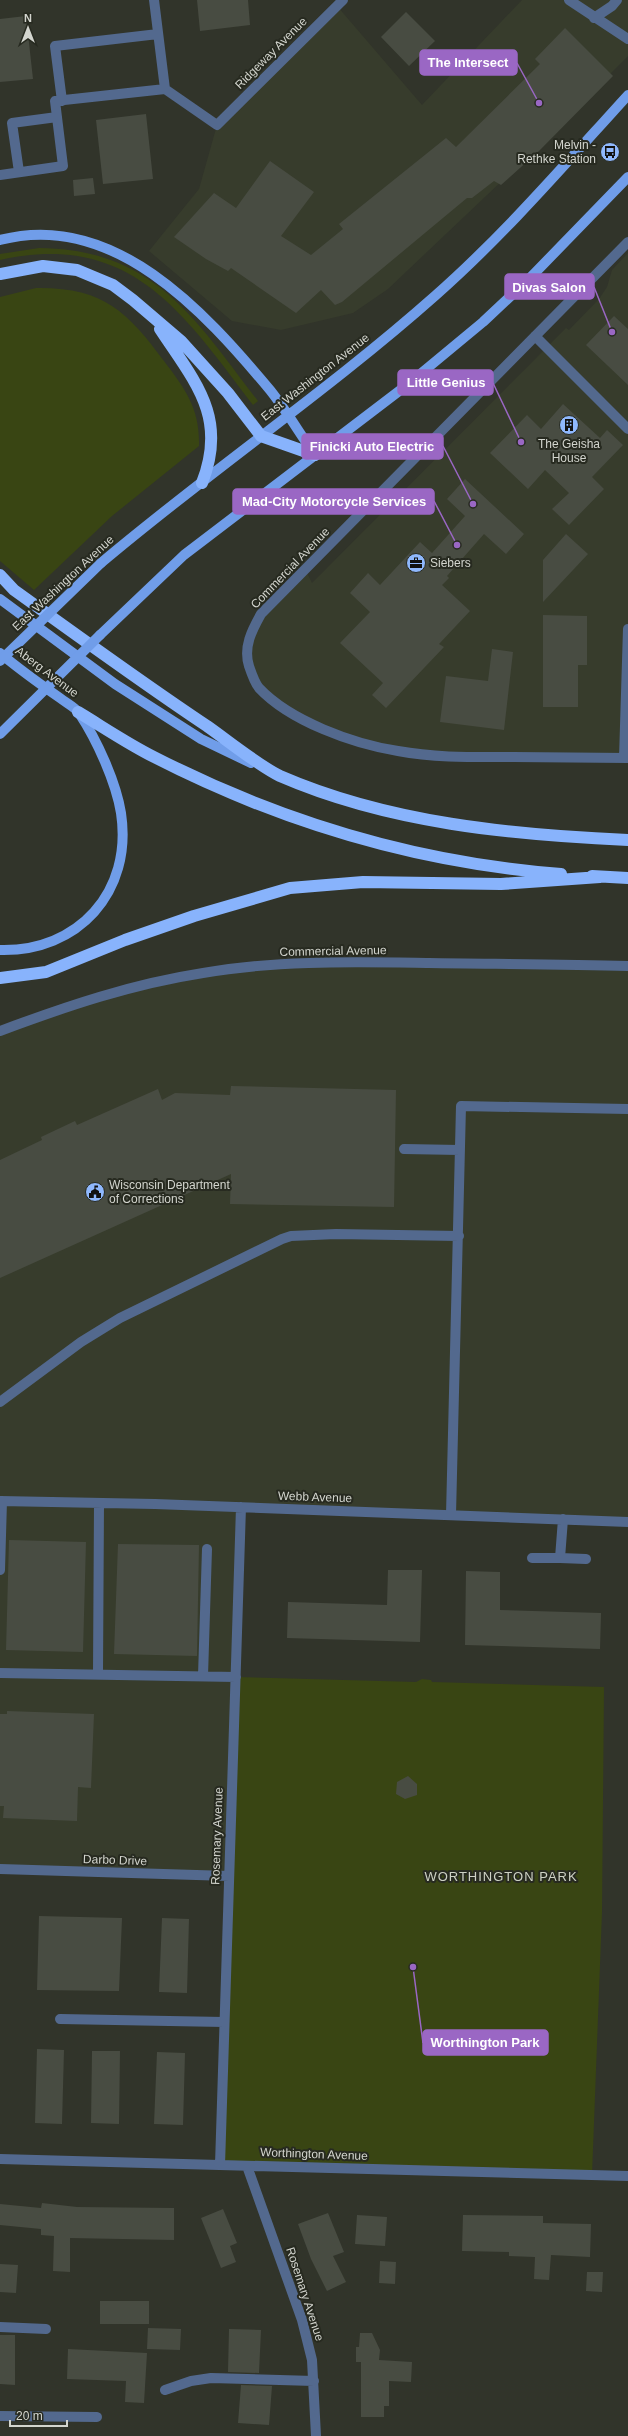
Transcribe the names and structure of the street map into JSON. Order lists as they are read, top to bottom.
{
  "streets": {
    "main road": ["East Washington Avenue", "Aberg Avenue"],
    "street": [
      "Ridgeway Avenue",
      "Commercial Avenue",
      "Webb Avenue",
      "Rosemary Avenue",
      "Darbo Drive",
      "Worthington Avenue"
    ]
  },
  "crossings": [
    ["Webb Avenue", "Rosemary Avenue"],
    ["Rosemary Avenue", "Darbo Drive"],
    ["Rosemary Avenue", "Worthington Avenue"]
  ],
  "districts": ["WORTHINGTON PARK"],
  "places": {
    "other": [
      "The Intersect",
      "Divas Salon",
      "Little Genius",
      "Finicki Auto Electric",
      "Mad-City Motorcycle Services",
      "Worthington Park"
    ],
    "bus stop": ["Melvin - Rethke Station"],
    "building": ["The Geisha House"],
    "office": ["Siebers"],
    "public building": ["Wisconsin Department of Corrections"]
  },
  "scale_bar": "20 m",
  "north": "top"
}
